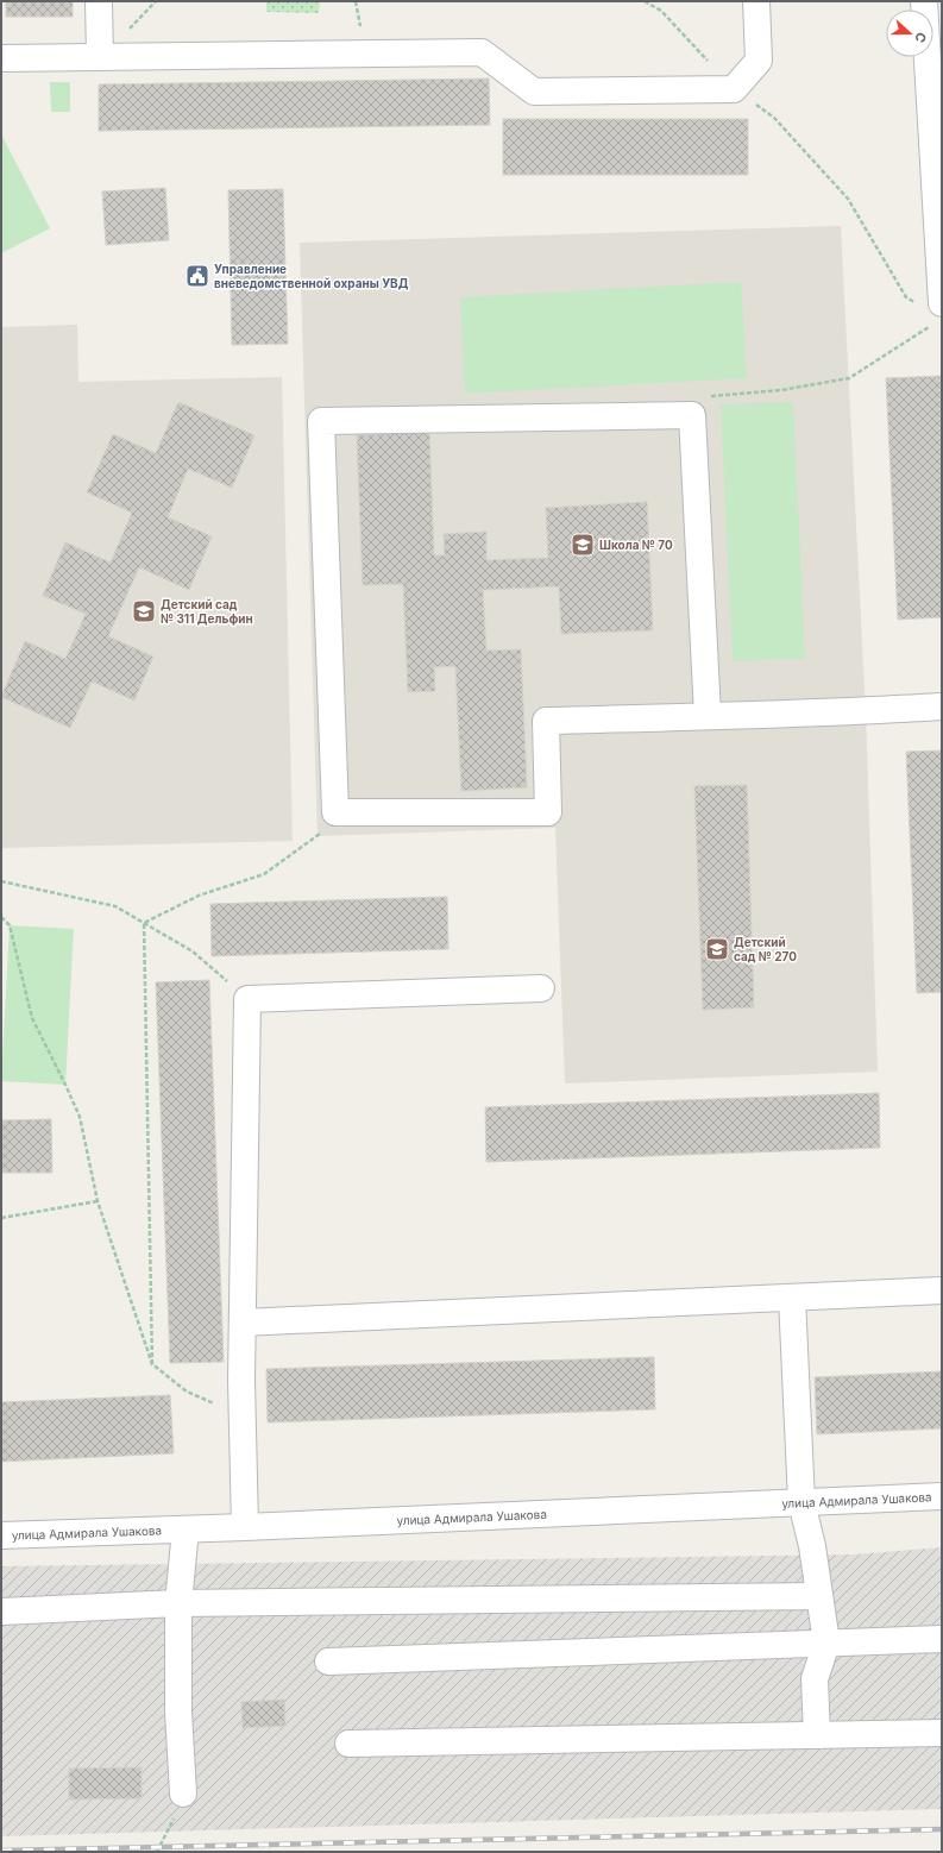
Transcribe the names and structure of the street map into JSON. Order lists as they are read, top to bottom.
{
  "streets": {
    "street": ["улица Адмирала Ушакова"]
  },
  "places": {
    "public building": ["Управление вневедомственной охраны УВД"],
    "school or university": ["Школа № 70", "Детский сад № 311 Дельфин", "Детский сад № 270"]
  },
  "north": "right"
}
